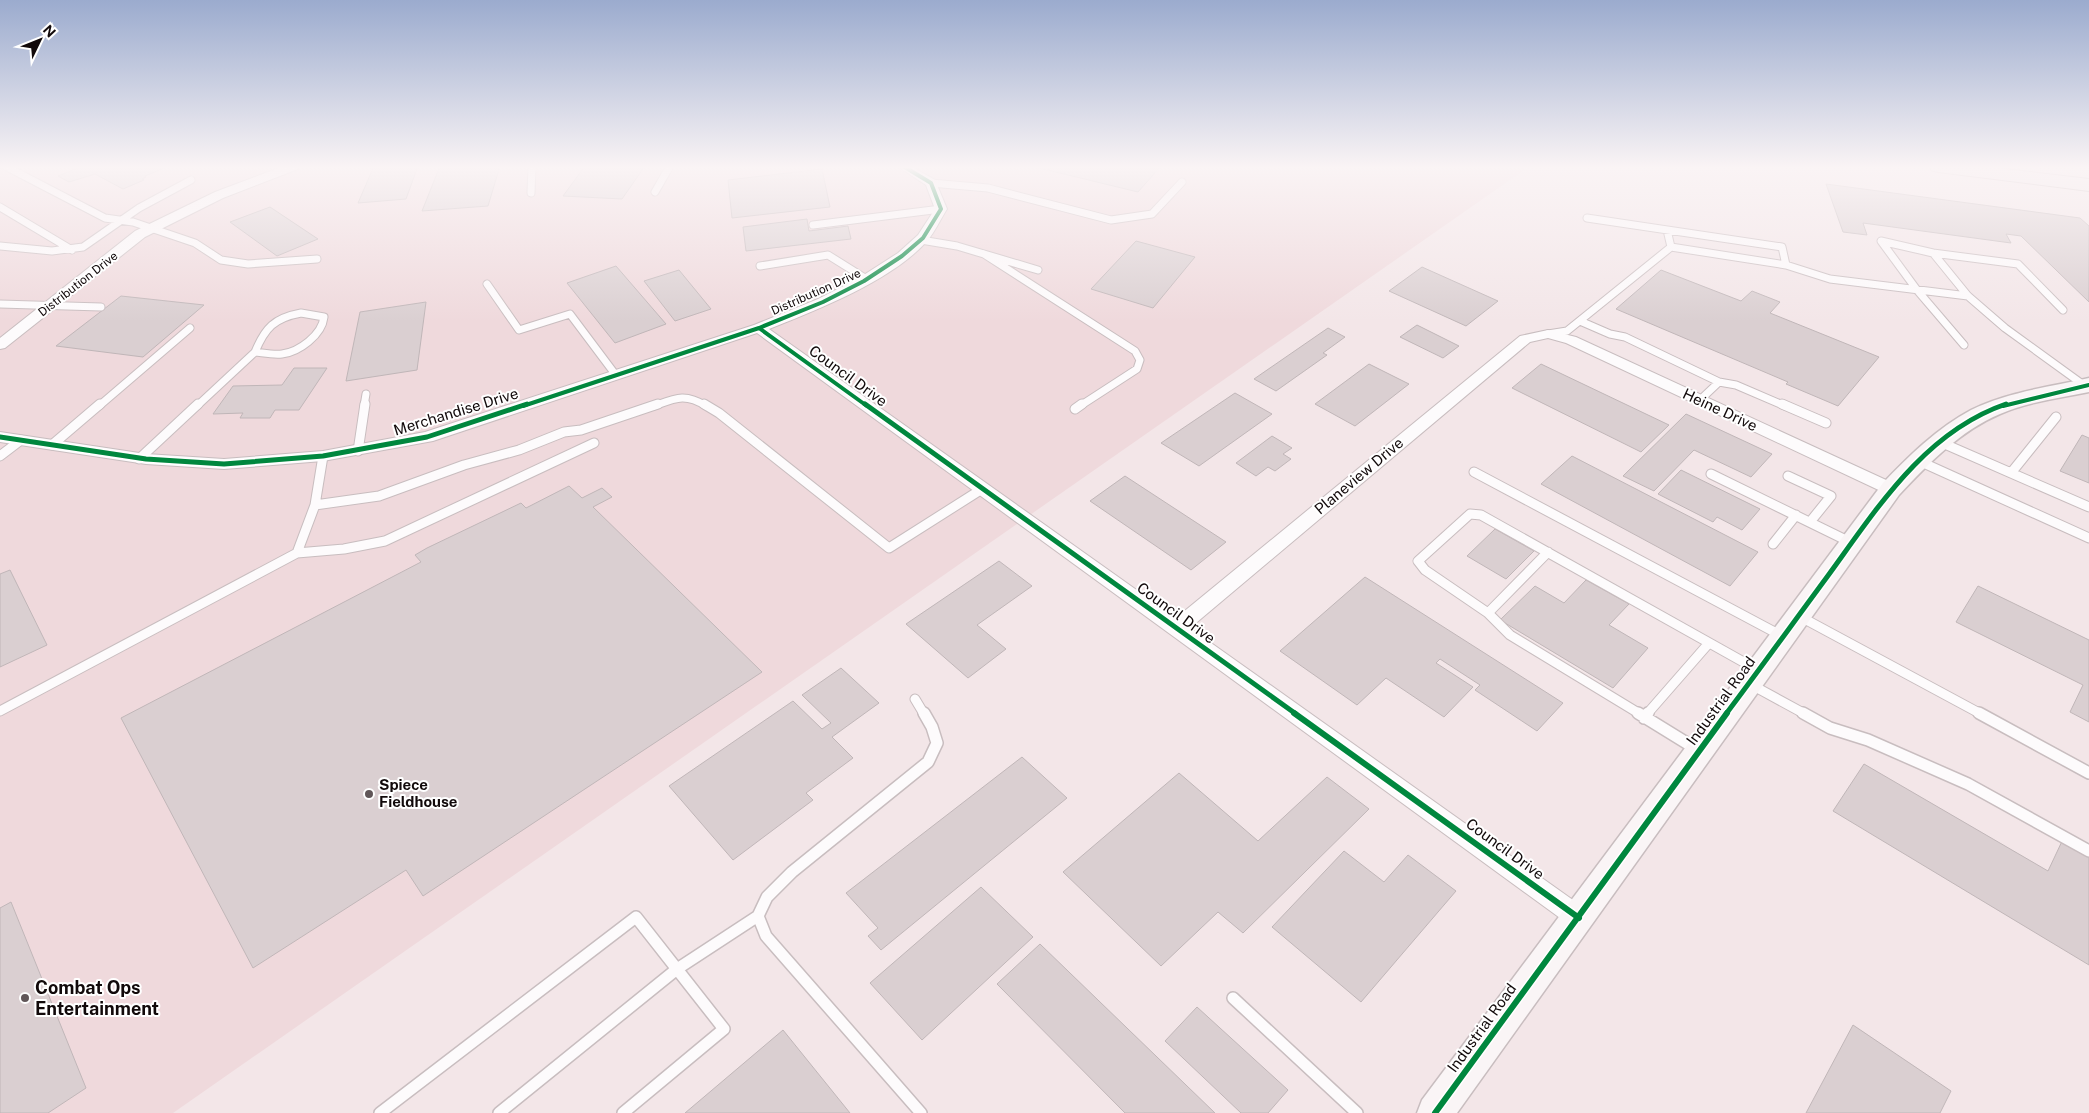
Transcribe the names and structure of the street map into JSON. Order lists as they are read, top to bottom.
{
  "streets": {
    "street": [
      "Distribution Drive",
      "Council Drive",
      "Heine Drive",
      "Merchandise Drive",
      "Planeview Drive",
      "Industrial Road"
    ]
  },
  "crossings": [
    ["Distribution Drive", "Council Drive"],
    ["Distribution Drive", "Merchandise Drive"],
    ["Council Drive", "Merchandise Drive"],
    ["Council Drive", "Planeview Drive"],
    ["Council Drive", "Industrial Road"],
    ["Heine Drive", "Planeview Drive"],
    ["Heine Drive", "Industrial Road"]
  ],
  "places": ["Spiece Fieldhouse", "Combat Ops Entertainment"],
  "north": "top right"
}
